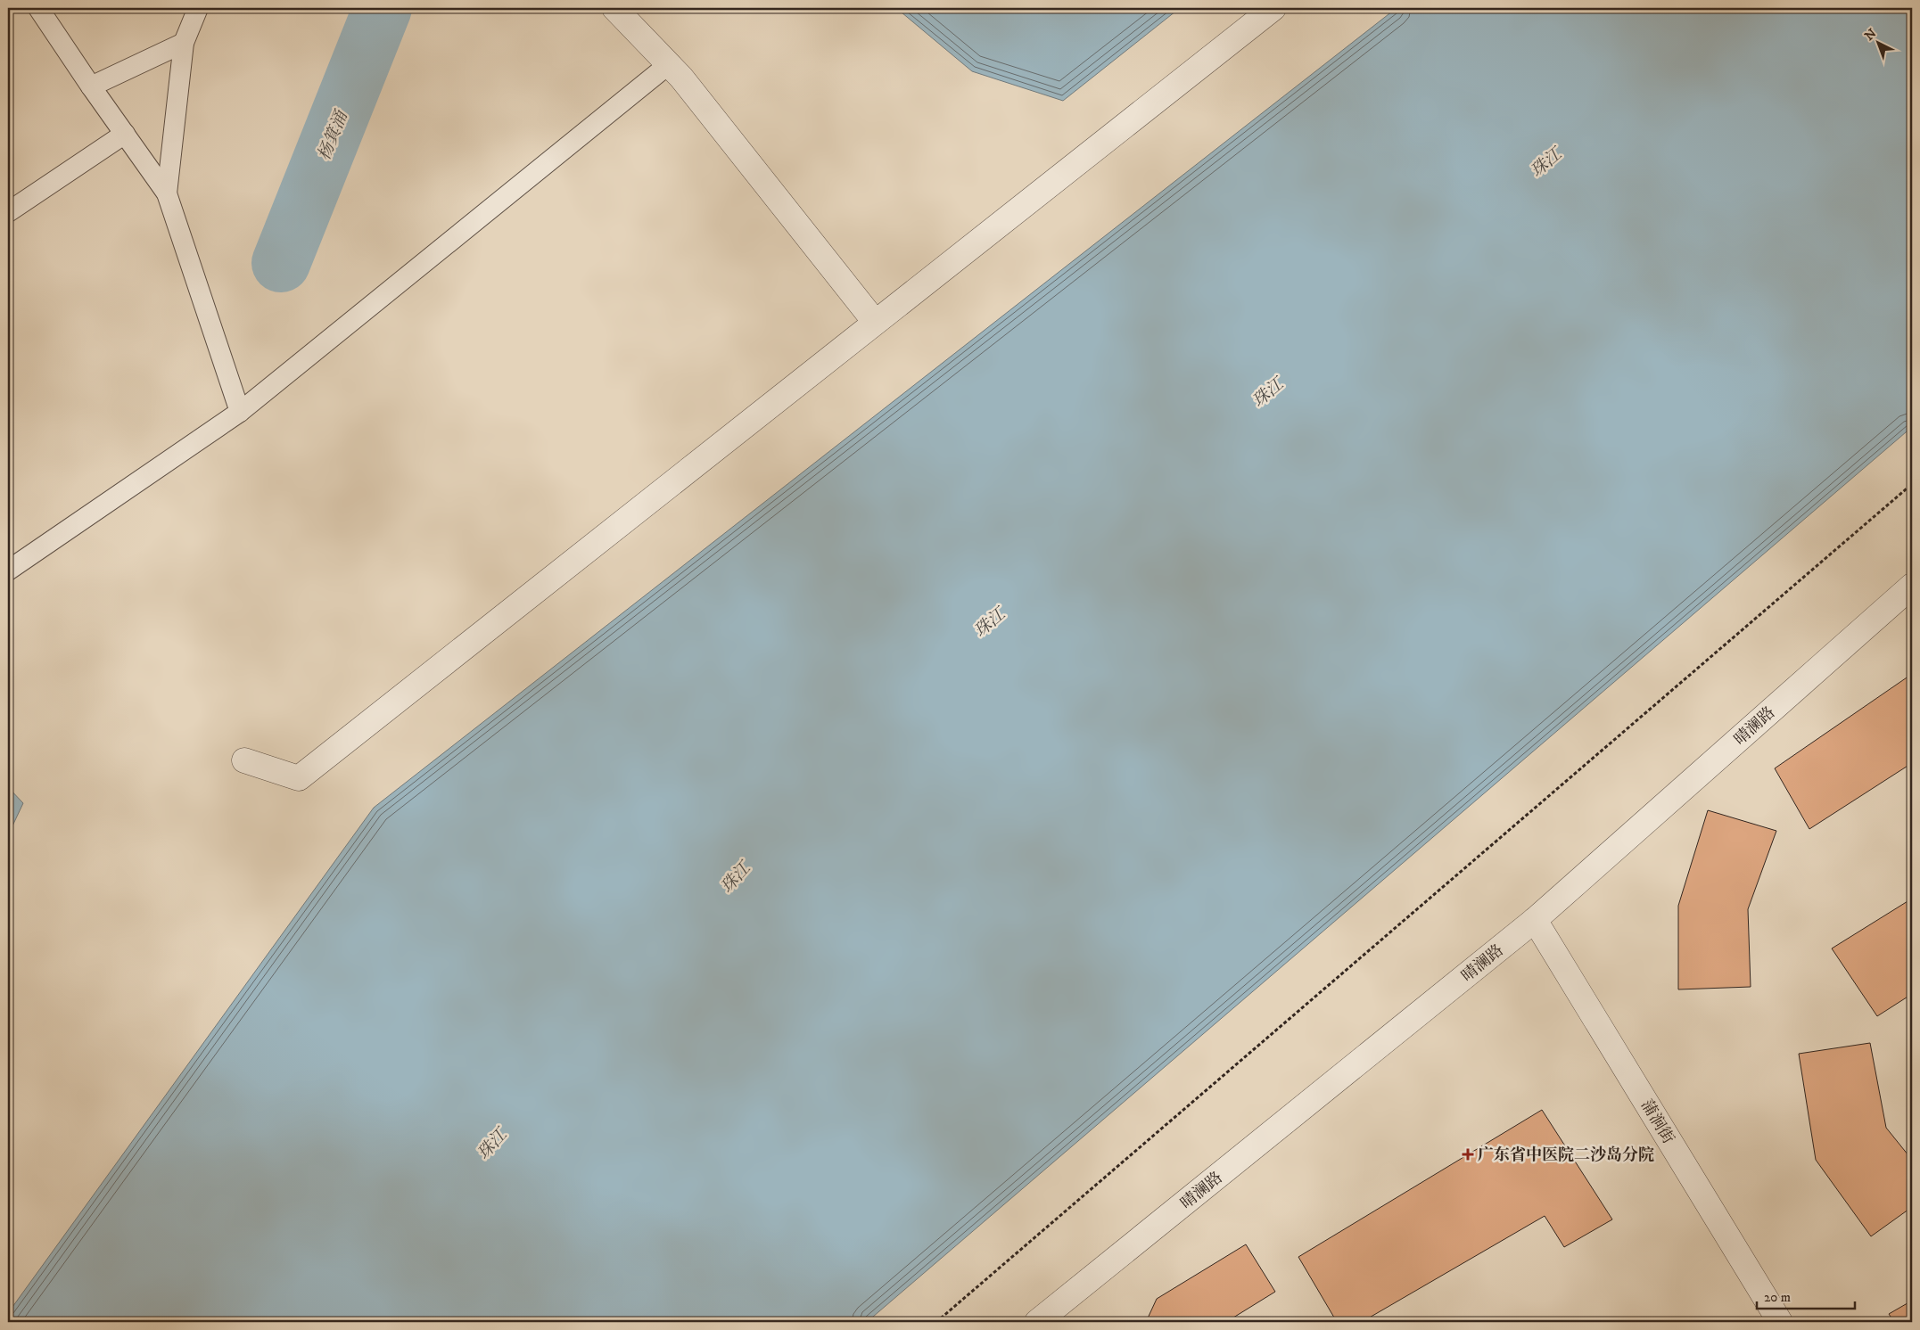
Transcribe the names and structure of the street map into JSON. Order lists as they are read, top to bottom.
{
  "streets": {
    "street": ["晴澜路", "蒲涧街"]
  },
  "crossings": [
    ["晴澜路", "蒲涧街"]
  ],
  "water": ["杨箕涌", "珠江"],
  "places": {
    "health": ["广东省中医院二沙岛分院"]
  },
  "scale_bar": "20 m",
  "north": "top left"
}
